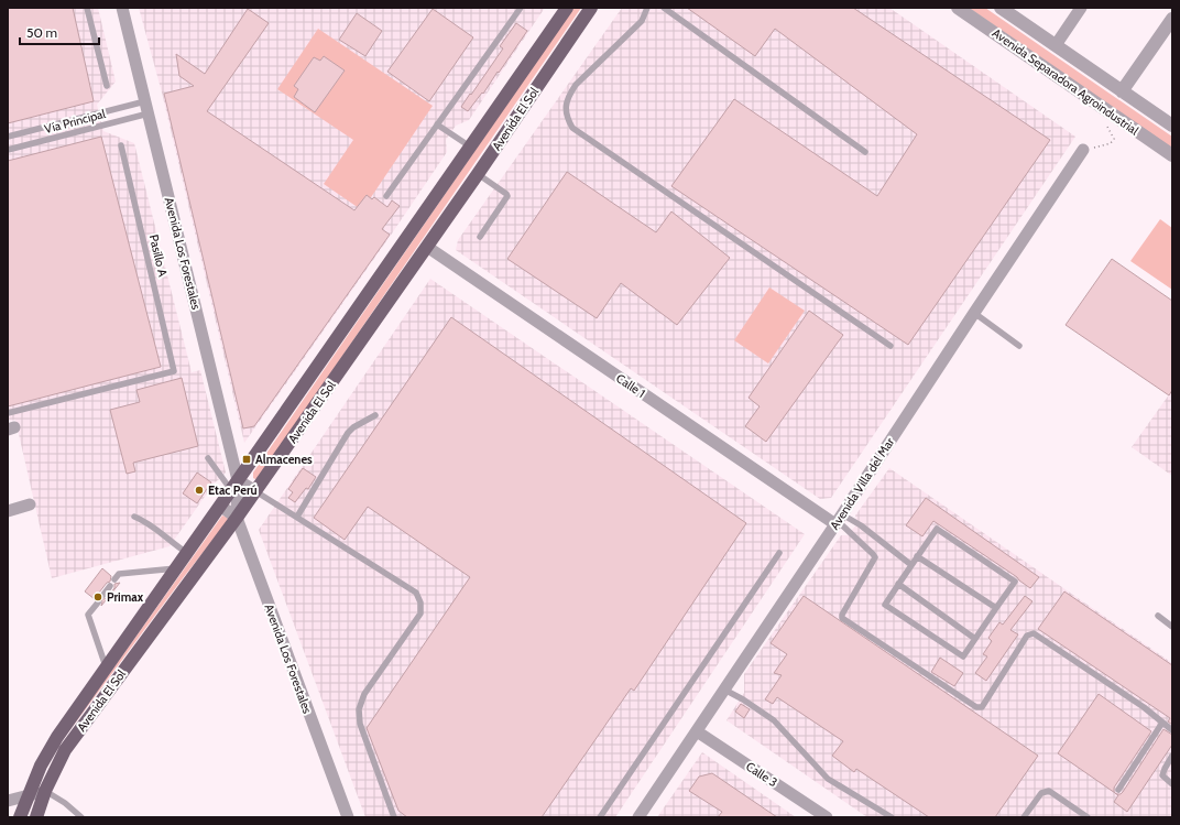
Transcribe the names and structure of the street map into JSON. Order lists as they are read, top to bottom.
{
  "streets": {
    "main road": ["Avenida El Sol"],
    "street": [
      "Avenida Separadora Agroindustrial",
      "Avenida Los Forestales",
      "Calle 1",
      "Avenida Villa del Mar",
      "Calle 3"
    ],
    "lane": ["Vía Principal", "Pasillo A"]
  },
  "crossings": [
    ["Avenida El Sol", "Avenida Los Forestales"],
    ["Avenida El Sol", "Calle 1"],
    ["Vía Principal", "Avenida Los Forestales"],
    ["Calle 1", "Avenida Villa del Mar"],
    ["Avenida Villa del Mar", "Calle 3"]
  ],
  "places": {
    "transit": ["Almacenes"],
    "other": ["Etac Perú", "Primax"]
  },
  "scale_bar": "50 m"
}
